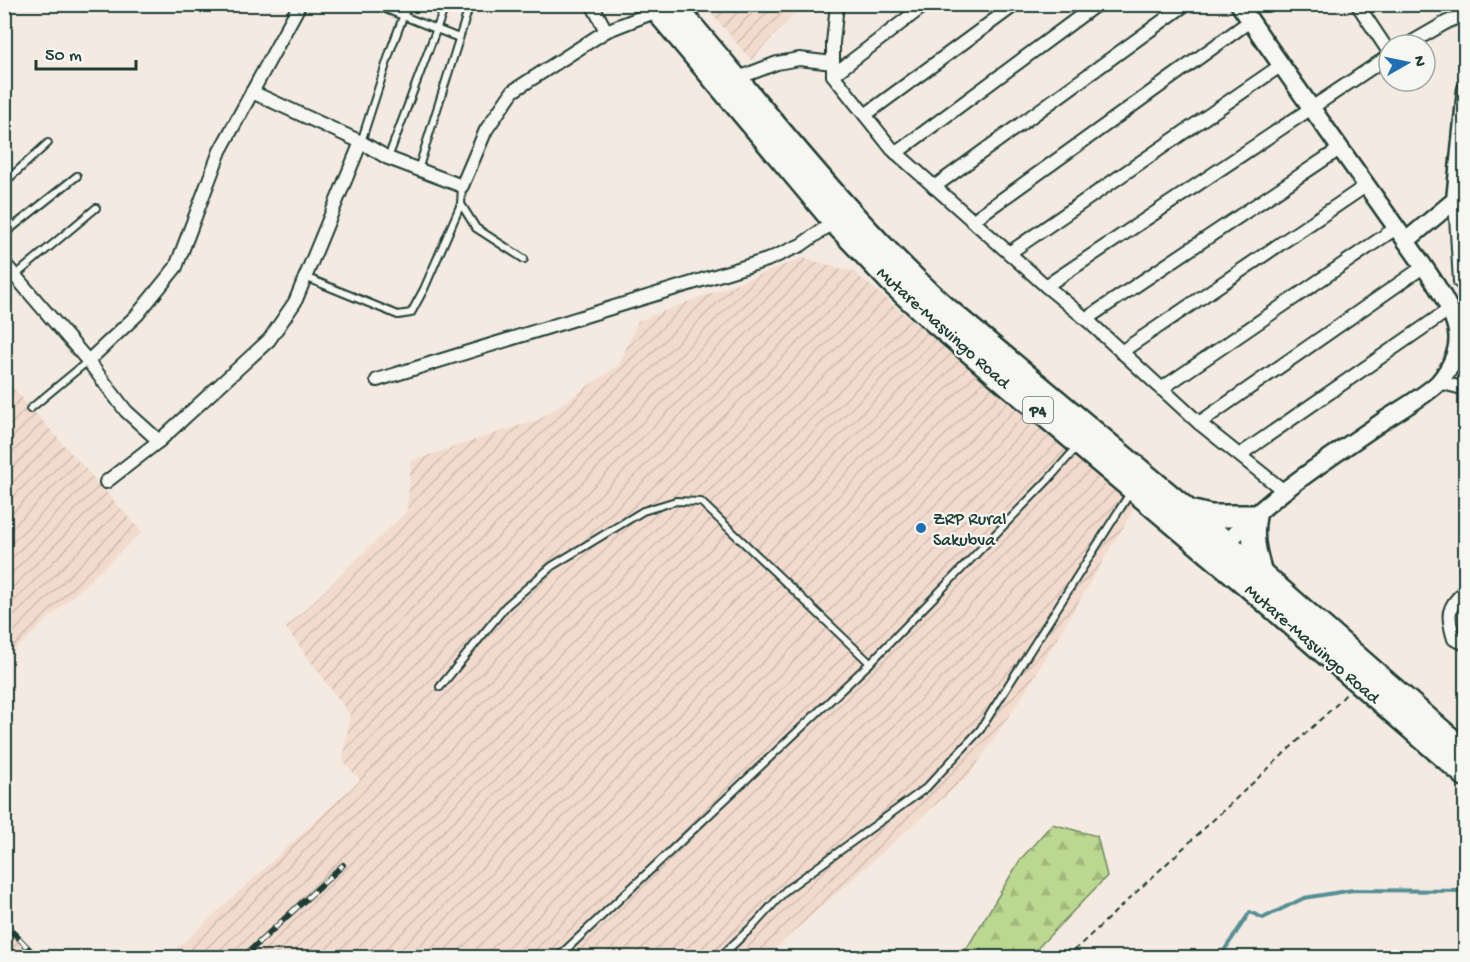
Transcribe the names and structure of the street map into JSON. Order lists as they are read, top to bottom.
{
  "streets": {
    "highway": ["Mutare-Masvingo Road", "P4"]
  },
  "places": ["ZRP Rural Sakubva"],
  "scale_bar": "50 m",
  "north": "right"
}
